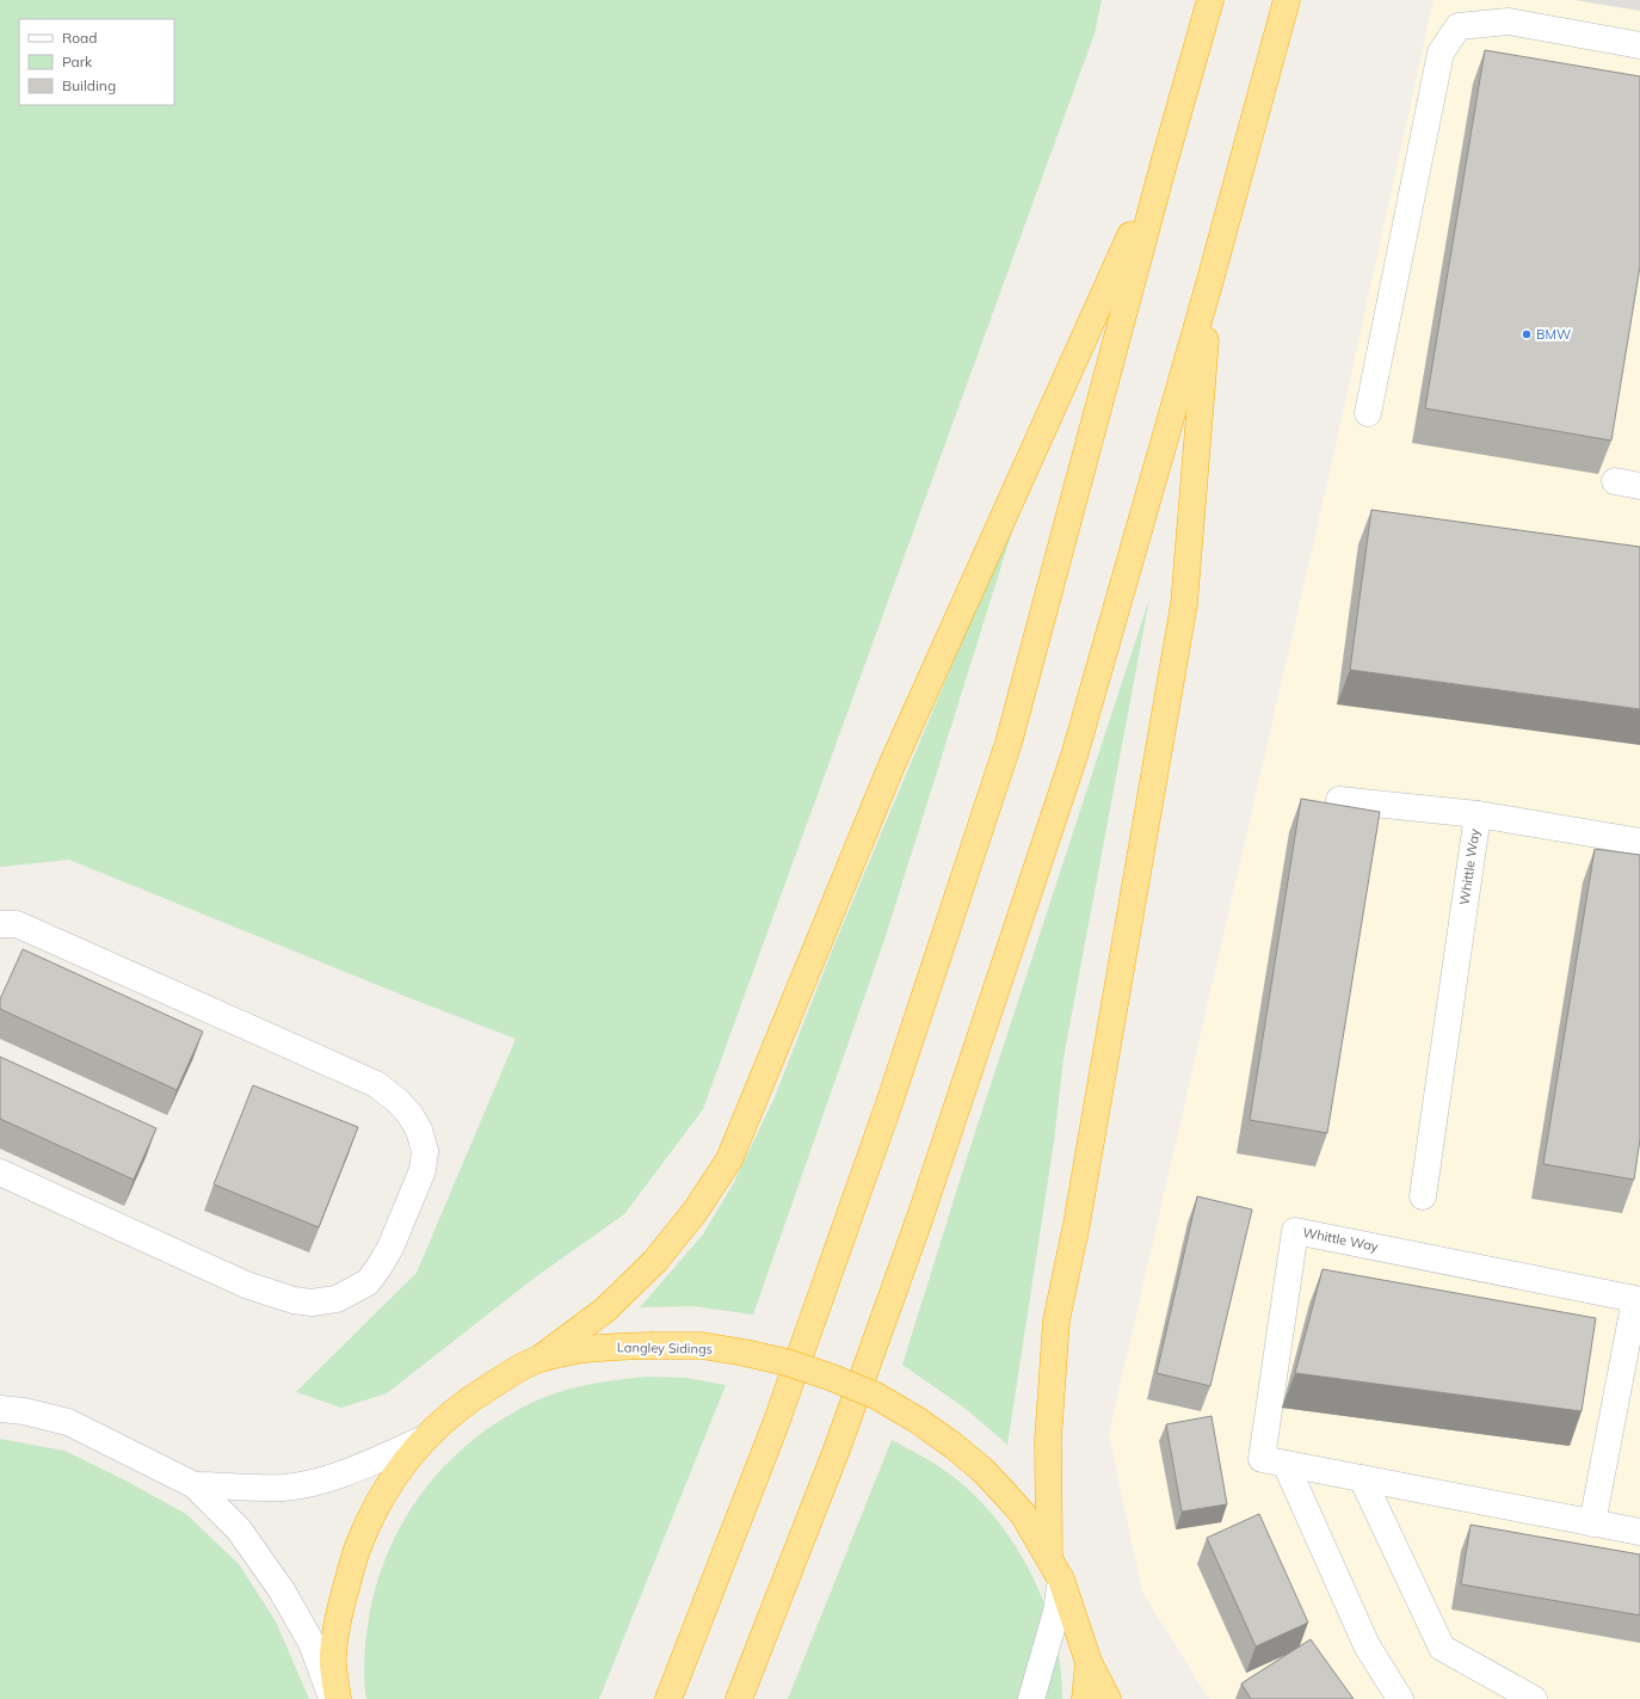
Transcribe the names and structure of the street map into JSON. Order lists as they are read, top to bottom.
{
  "streets": {
    "highway": ["Langley Sidings"],
    "street": ["Whittle Way"]
  },
  "places": ["BMW"],
  "legend": ["Road", "Park", "Building"]
}
